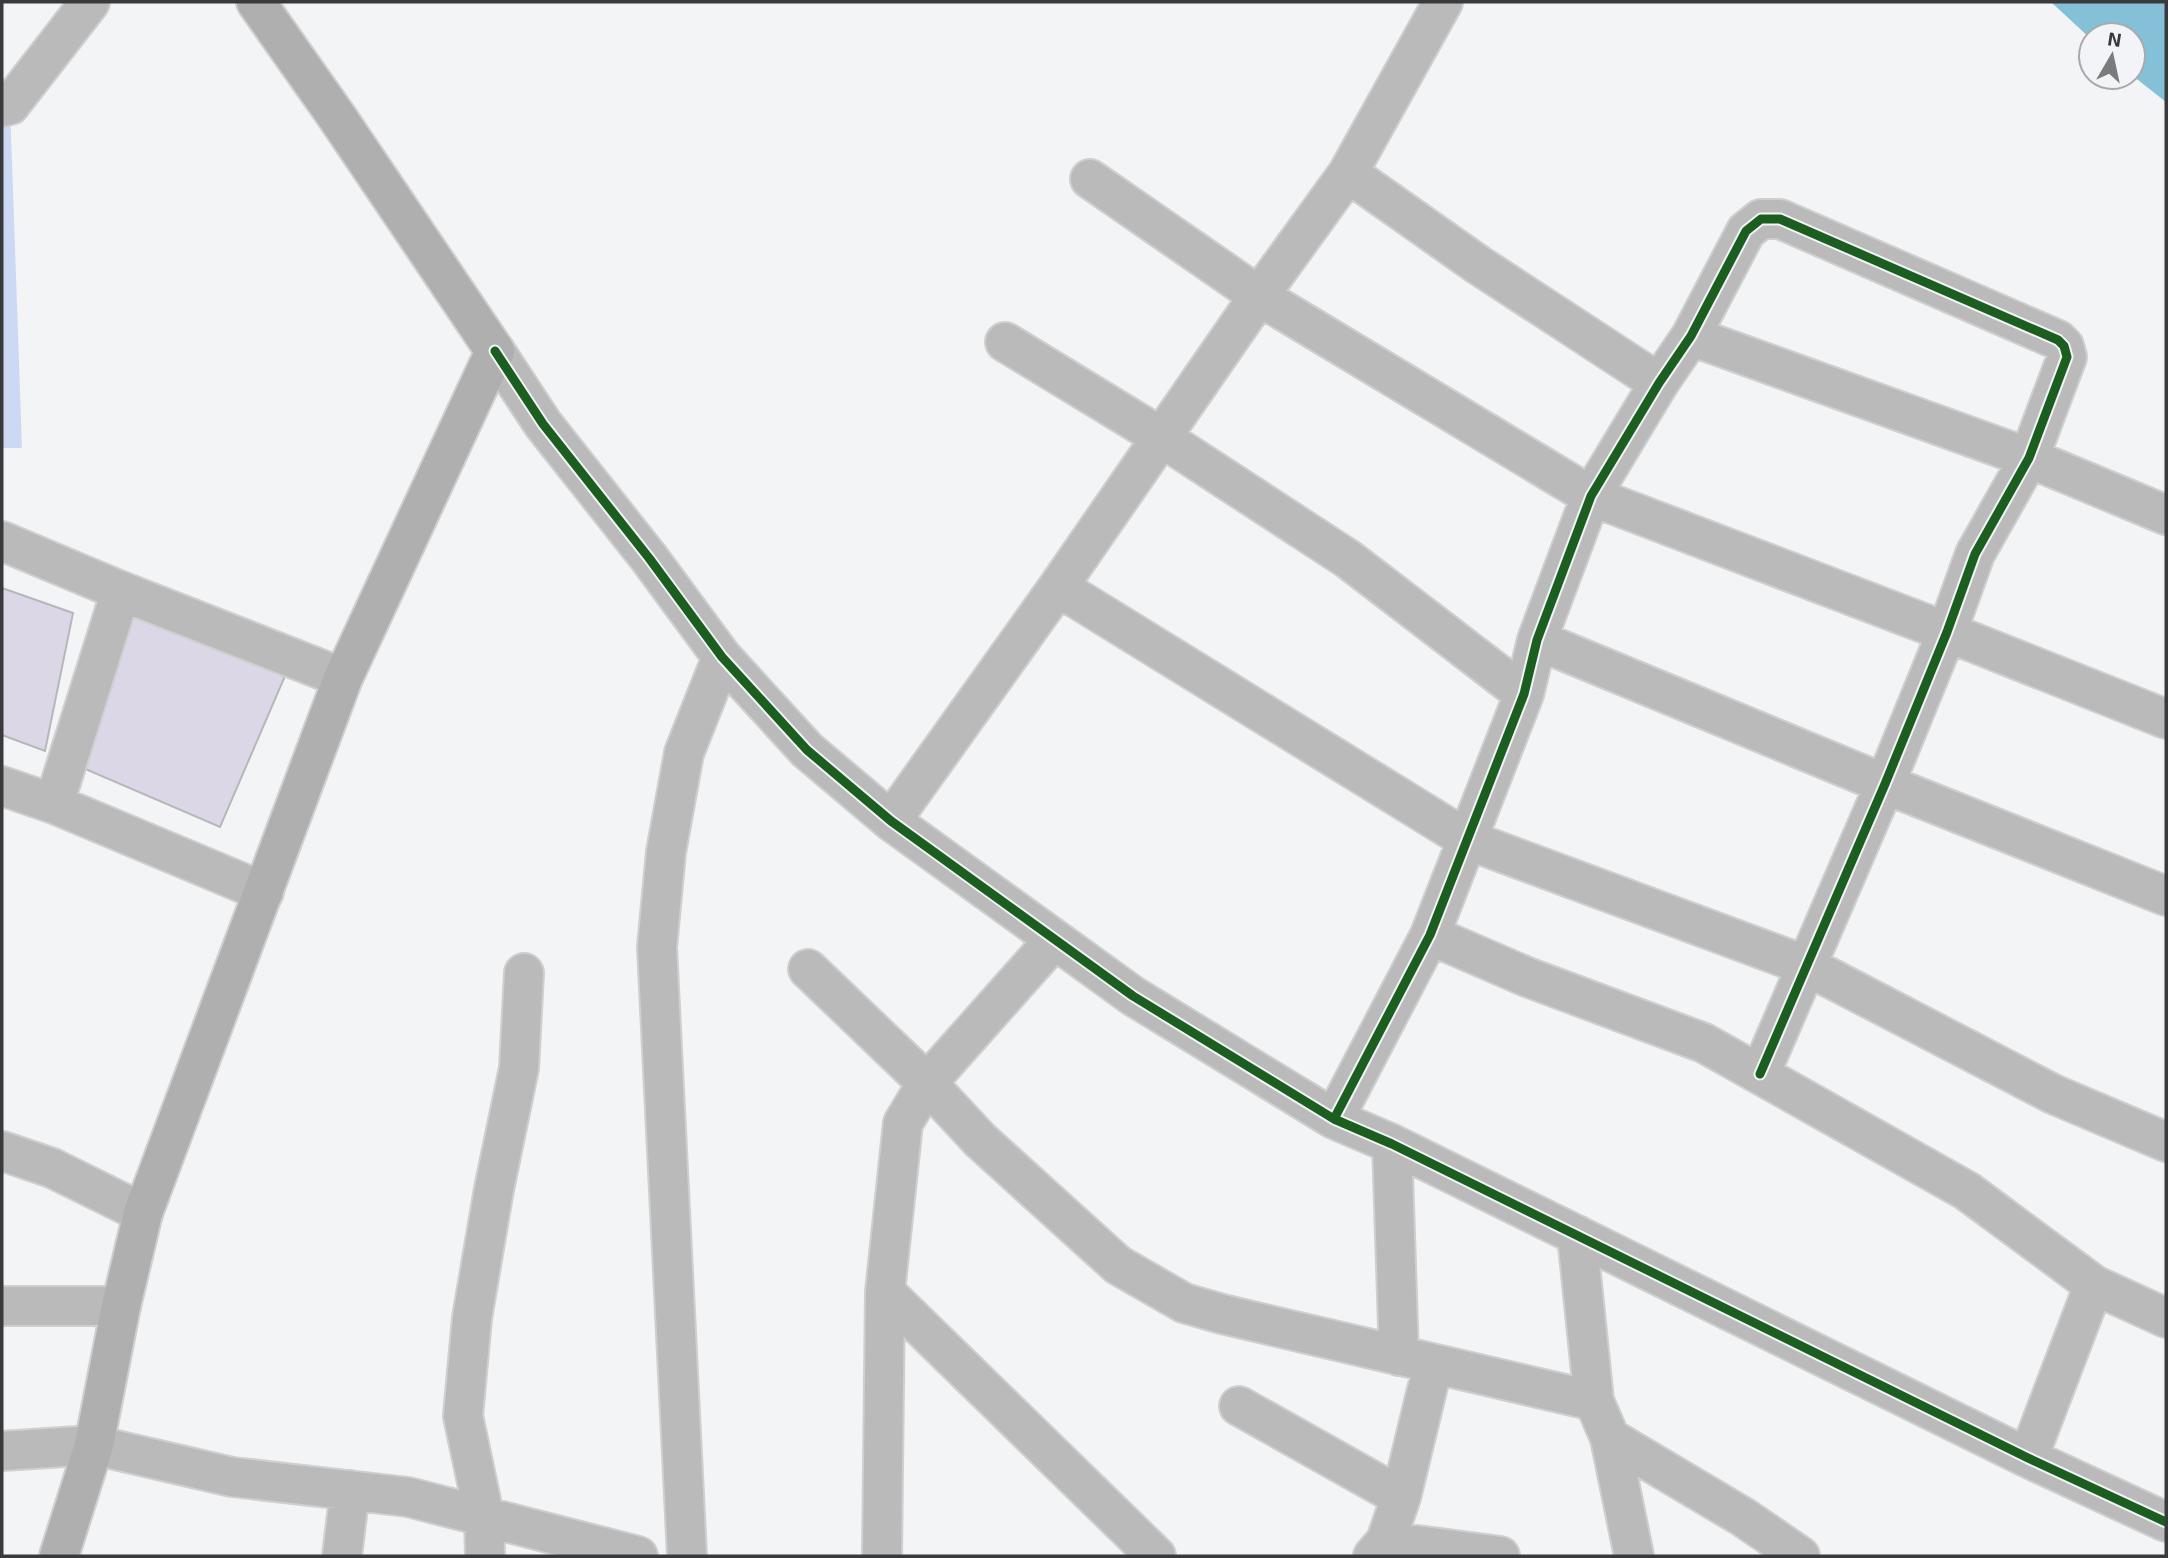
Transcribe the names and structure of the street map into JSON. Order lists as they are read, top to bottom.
{
  "north": "top"
}
